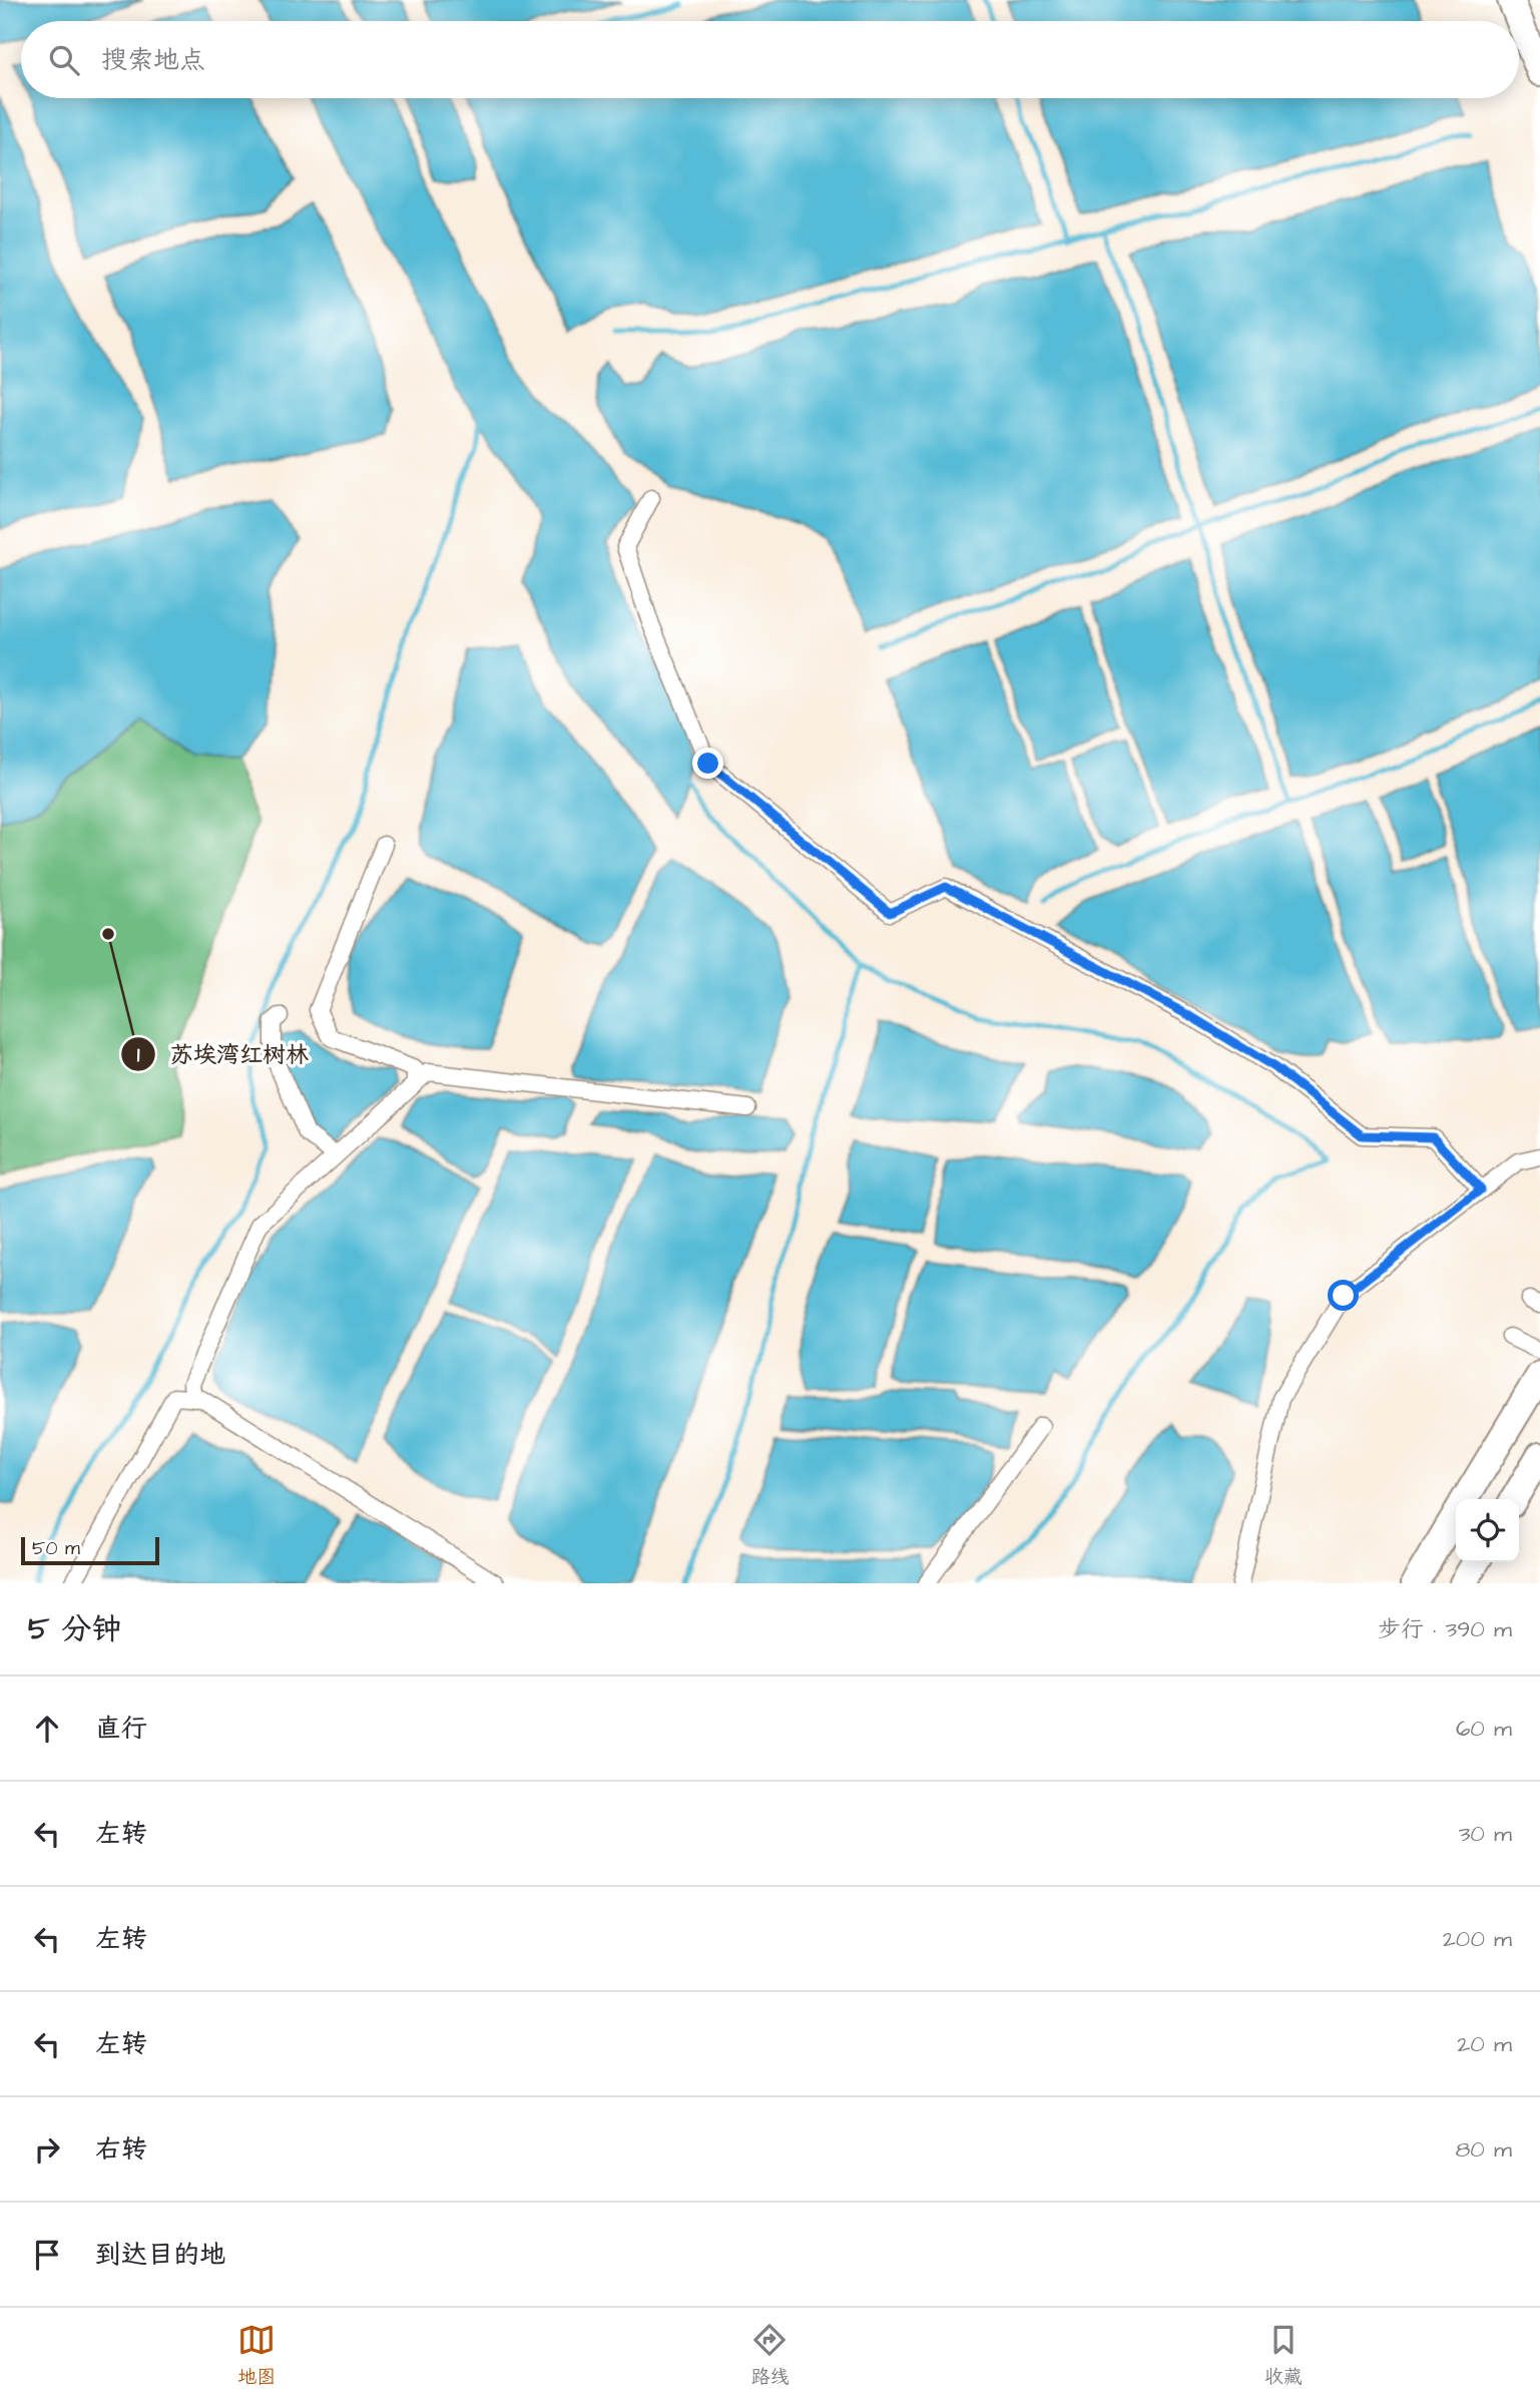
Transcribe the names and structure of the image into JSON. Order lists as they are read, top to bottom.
{
  "places": ["苏埃湾红树林"],
  "scale_bar": "50 m",
  "page": {
    "search": "搜索地点",
    "scale": "50 m",
    "heading": ["5 分钟", "步行 · 390 m"],
    "list": [
      ["直行", "60 m"],
      ["左转", "30 m"],
      ["左转", "200 m"],
      ["左转", "20 m"],
      ["右转", "80 m"],
      "到达目的地"
    ],
    "nav": ["地图", "路线", "收藏"]
  }
}
